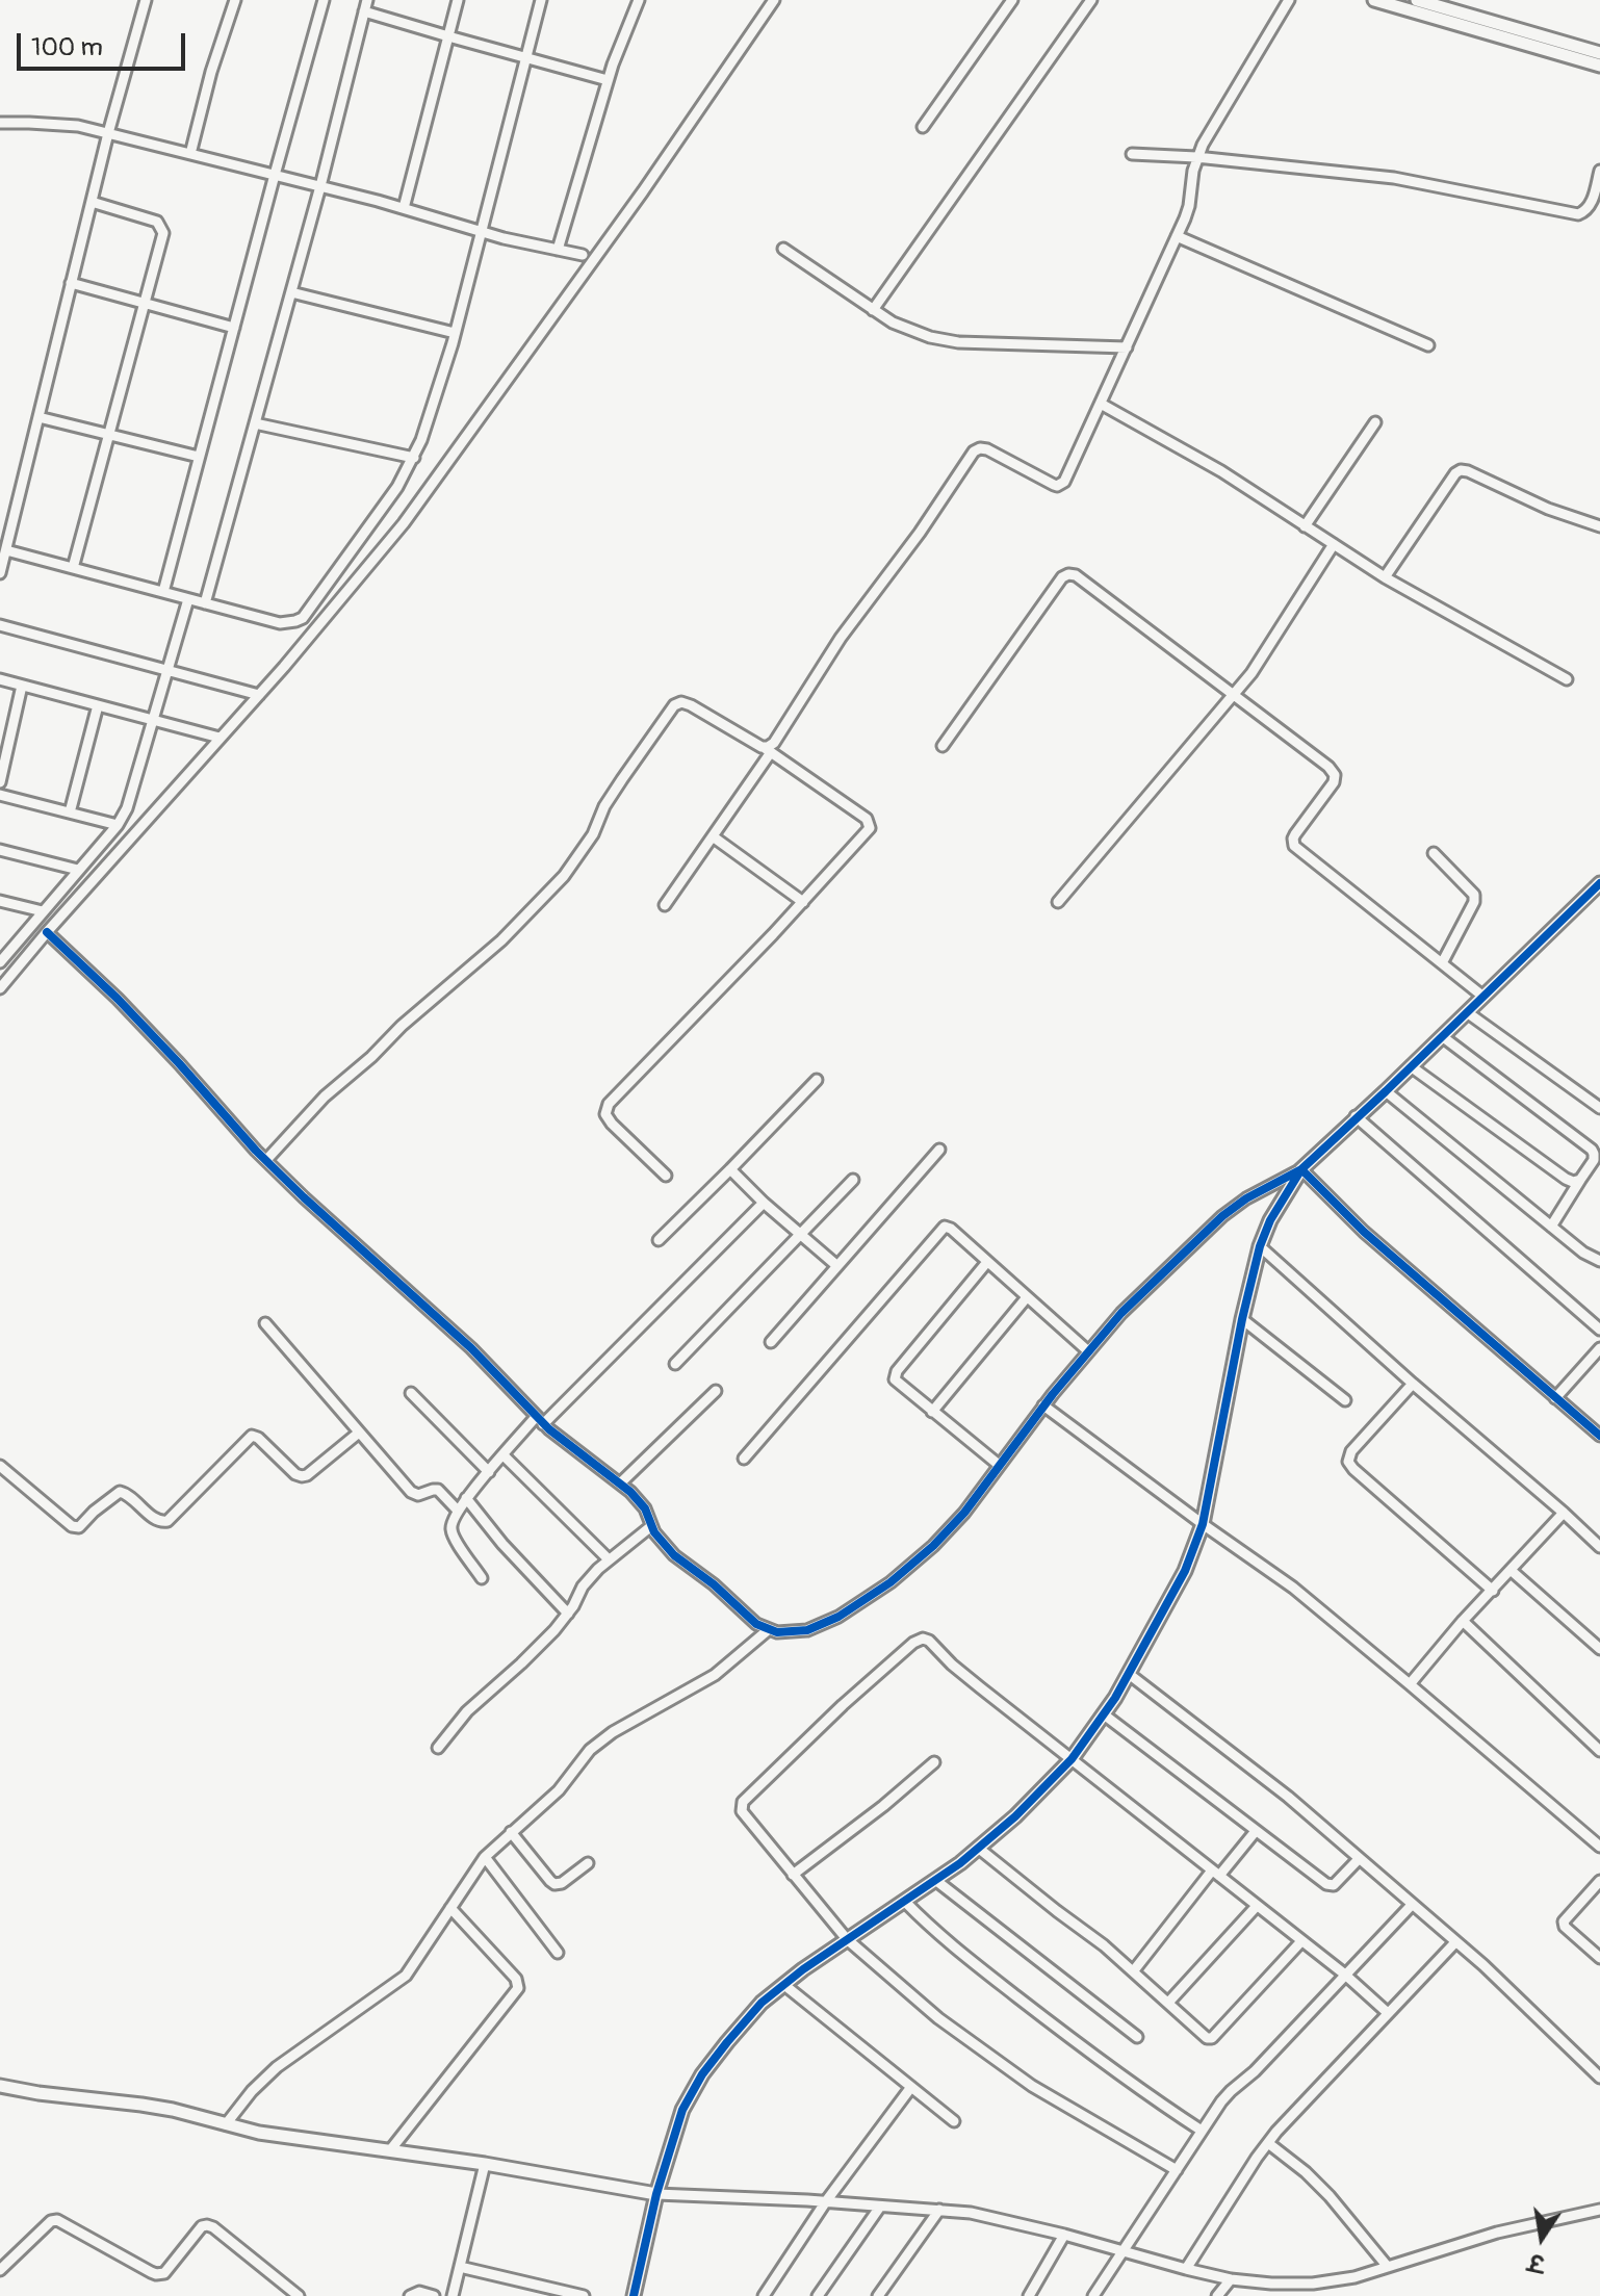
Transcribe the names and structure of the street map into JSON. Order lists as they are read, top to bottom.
{
  "scale_bar": "100 m",
  "north": "bottom"
}
